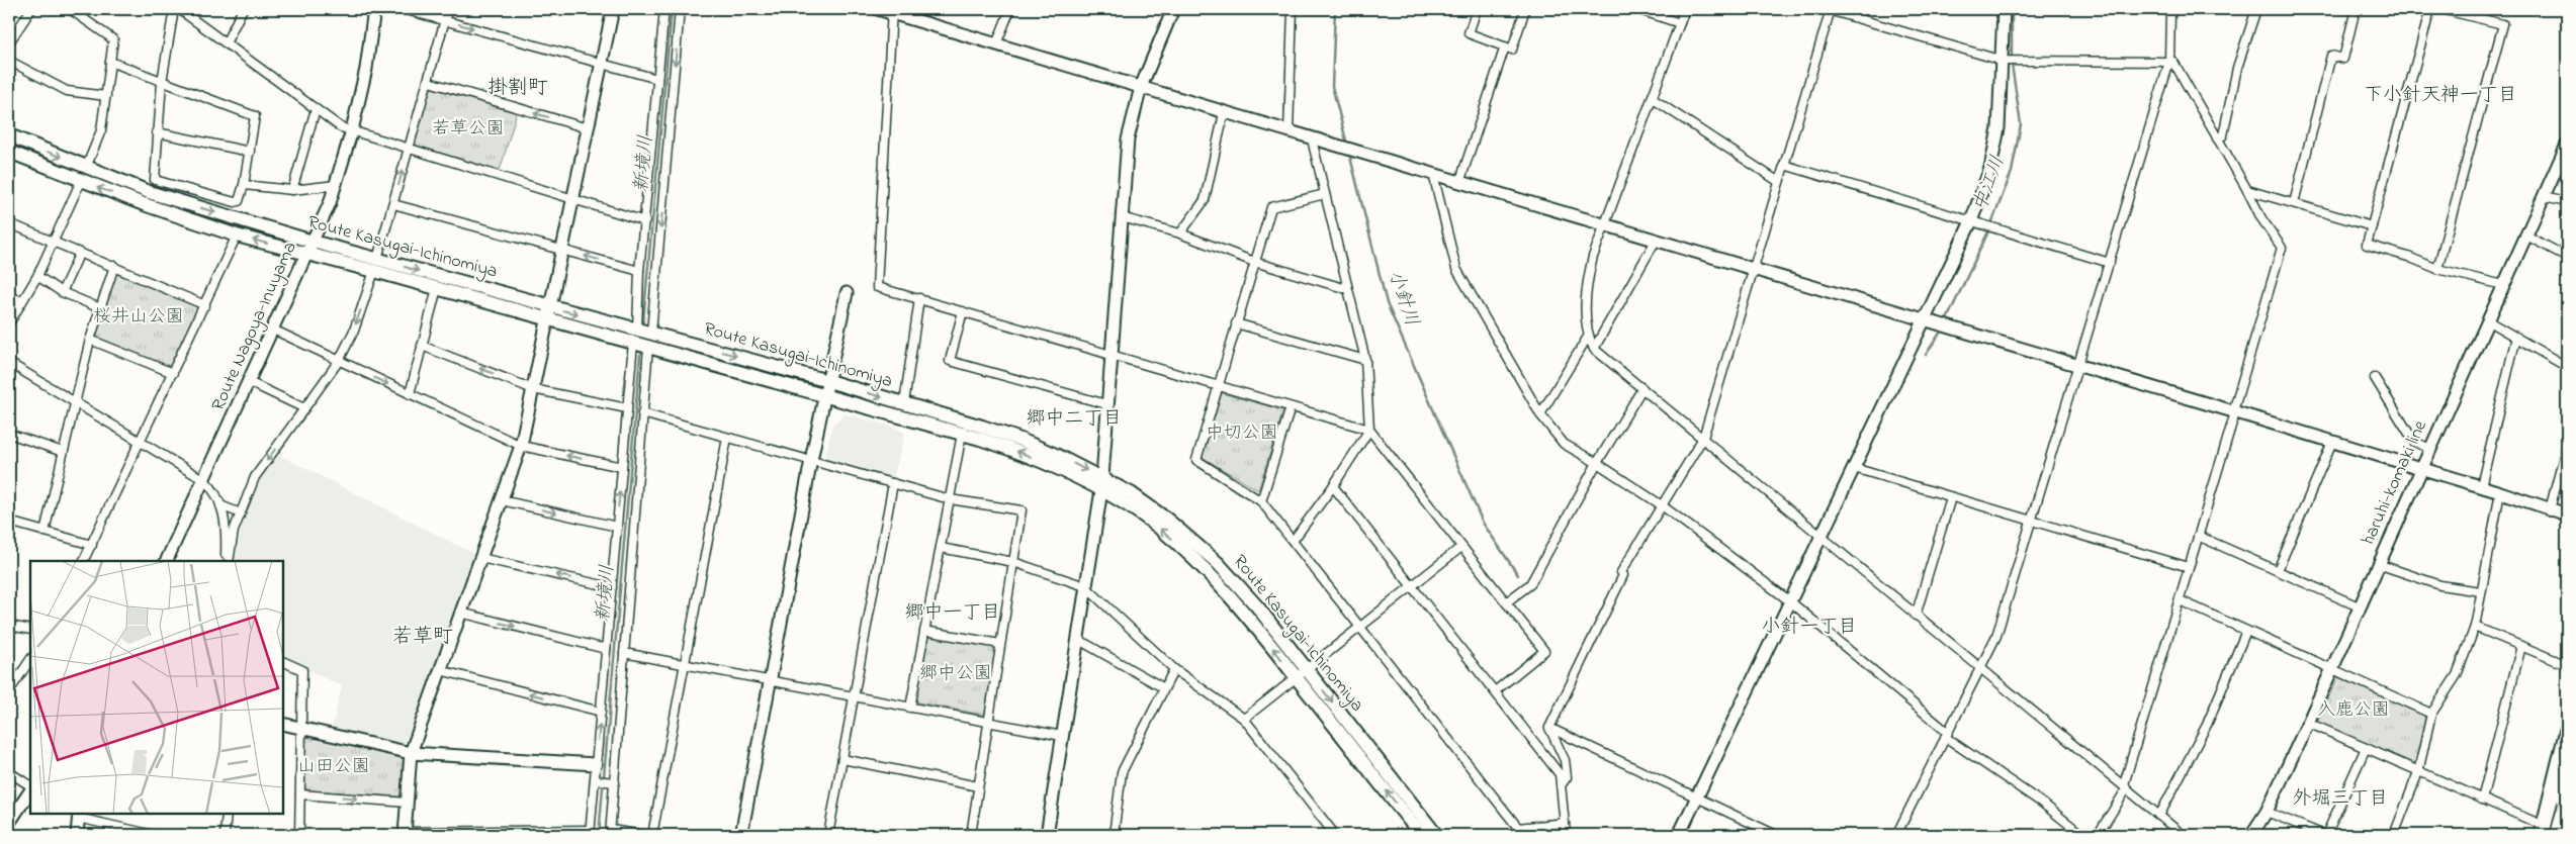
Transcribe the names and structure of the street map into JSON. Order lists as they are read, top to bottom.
{
  "streets": {
    "main road": ["Route Kasugai-Ichinomiya"],
    "street": ["Route Nagoya-Inuyama", "haruhi-komaki line"]
  },
  "crossings": [
    ["Route Kasugai-Ichinomiya", "Route Nagoya-Inuyama"]
  ],
  "districts": [
    "掛割町",
    "下小針天神一丁目",
    "郷中二丁目",
    "郷中一丁目",
    "小針一丁目",
    "若草町",
    "外堀三丁目"
  ],
  "water": ["新境川", "中江川", "小針川"],
  "parks": [
    "若草公園",
    "桜井山公園",
    "中切公園",
    "郷中公園",
    "入鹿公園",
    "山田公園"
  ]
}
